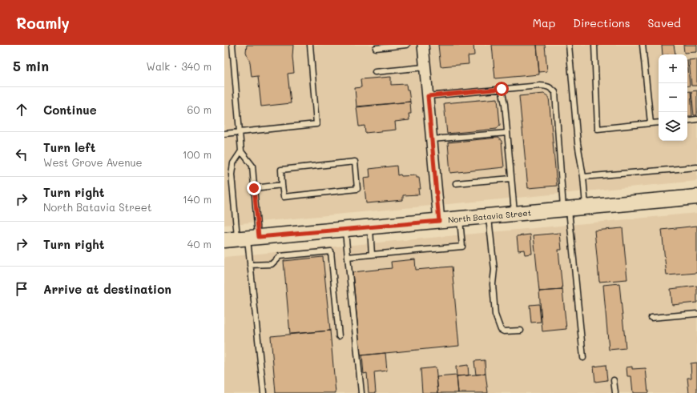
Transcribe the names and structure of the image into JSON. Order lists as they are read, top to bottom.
{
  "streets": {
    "main road": ["North Batavia Street"]
  },
  "page": {
    "header": "Roamly",
    "nav": ["Map", "Directions", "Saved"],
    "heading": ["5 min", "Walk · 340 m"],
    "map_buttons": ["+", "−"],
    "list": [
      ["Continue", "60 m"],
      ["Turn left", "West Grove Avenue", "100 m"],
      ["Turn right", "North Batavia Street", "140 m"],
      ["Turn right", "40 m"],
      "Arrive at destination"
    ]
  }
}
